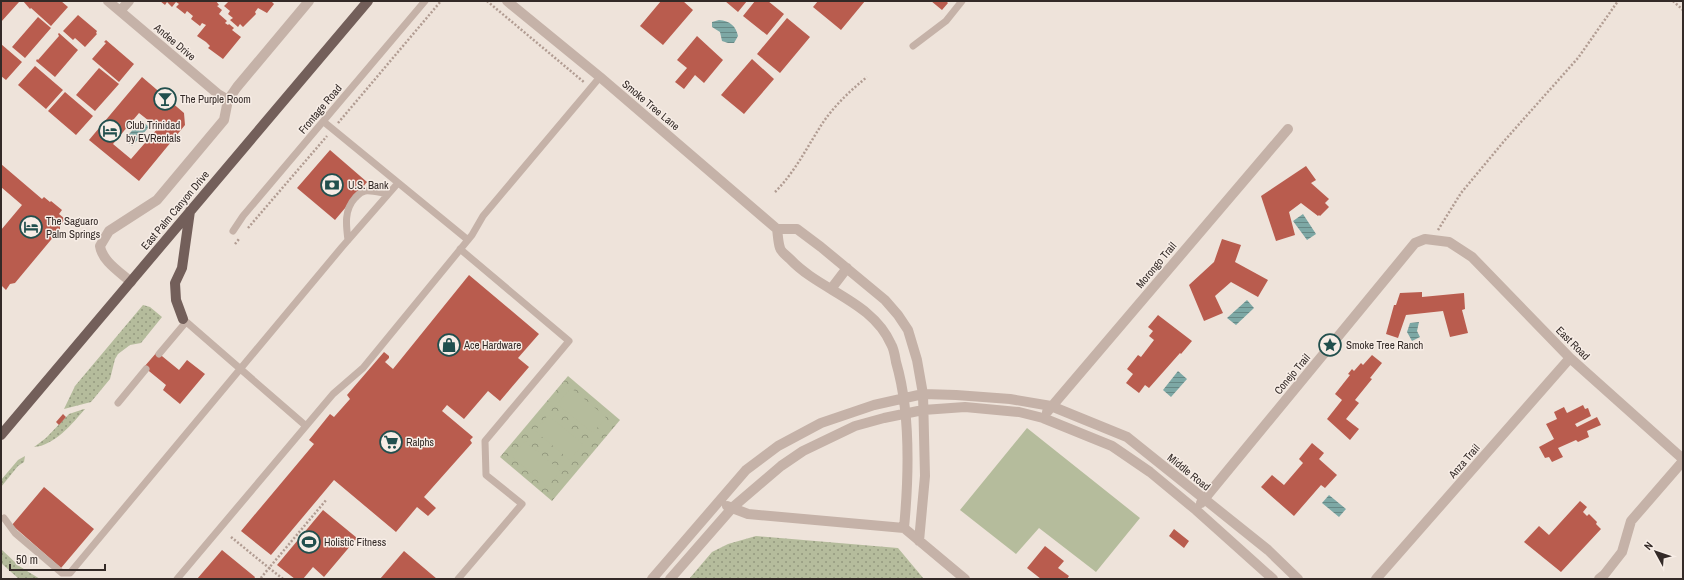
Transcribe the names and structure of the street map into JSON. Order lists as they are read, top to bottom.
{
  "streets": {
    "main road": ["East Palm Canyon Drive"],
    "street": [
      "Andee Drive",
      "Smoke Tree Lane",
      "Morongo Trail",
      "East Road",
      "Conejo Trail",
      "Anza Trail",
      "Middle Road"
    ],
    "lane": ["Frontage Road"]
  },
  "crossings": [
    ["Morongo Trail", "Middle Road"],
    ["East Road", "Conejo Trail"],
    ["East Road", "Anza Trail"],
    ["Conejo Trail", "Middle Road"]
  ],
  "places": {
    "bar": ["The Purple Room"],
    "hotel": ["Club Trinidad by EVRentals", "The Saguaro Palm Springs"],
    "bank": ["U.S. Bank"],
    "shop": ["Ace Hardware"],
    "place": ["Smoke Tree Ranch"],
    "supermarket": ["Ralphs"],
    "sports": ["Holistic Fitness"]
  },
  "scale_bar": "50 m",
  "north": "top left"
}
